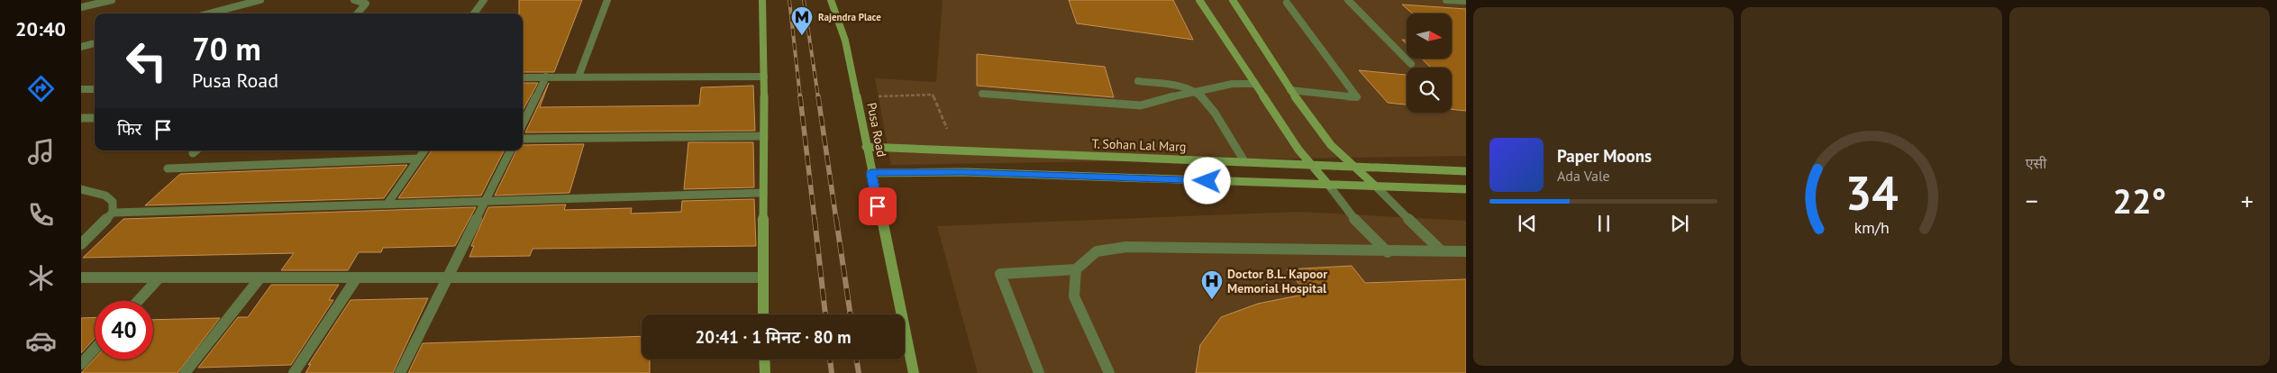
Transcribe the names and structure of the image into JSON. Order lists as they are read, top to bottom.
{
  "streets": {
    "street": ["Pusa Road", "T. Sohan Lal Marg"]
  },
  "crossings": [
    ["Pusa Road", "T. Sohan Lal Marg"]
  ],
  "places": {
    "metro station": ["Rajendra Place"],
    "hospital": ["Doctor B.L. Kapoor Memorial Hospital"]
  },
  "north": "right",
  "page": {
    "tabs": "20:40",
    "tile": "एसी",
    "turn": ["70 m", "Pusa Road"],
    "then": "फिर",
    "song": ["Paper Moons", "Ada Vale"],
    "heat": ["−", "22°", "+"],
    "limit": "40",
    "trip": "20:41 · 1 मिनट · 80 m",
    "gauge": ["34", "km/h"]
  }
}
